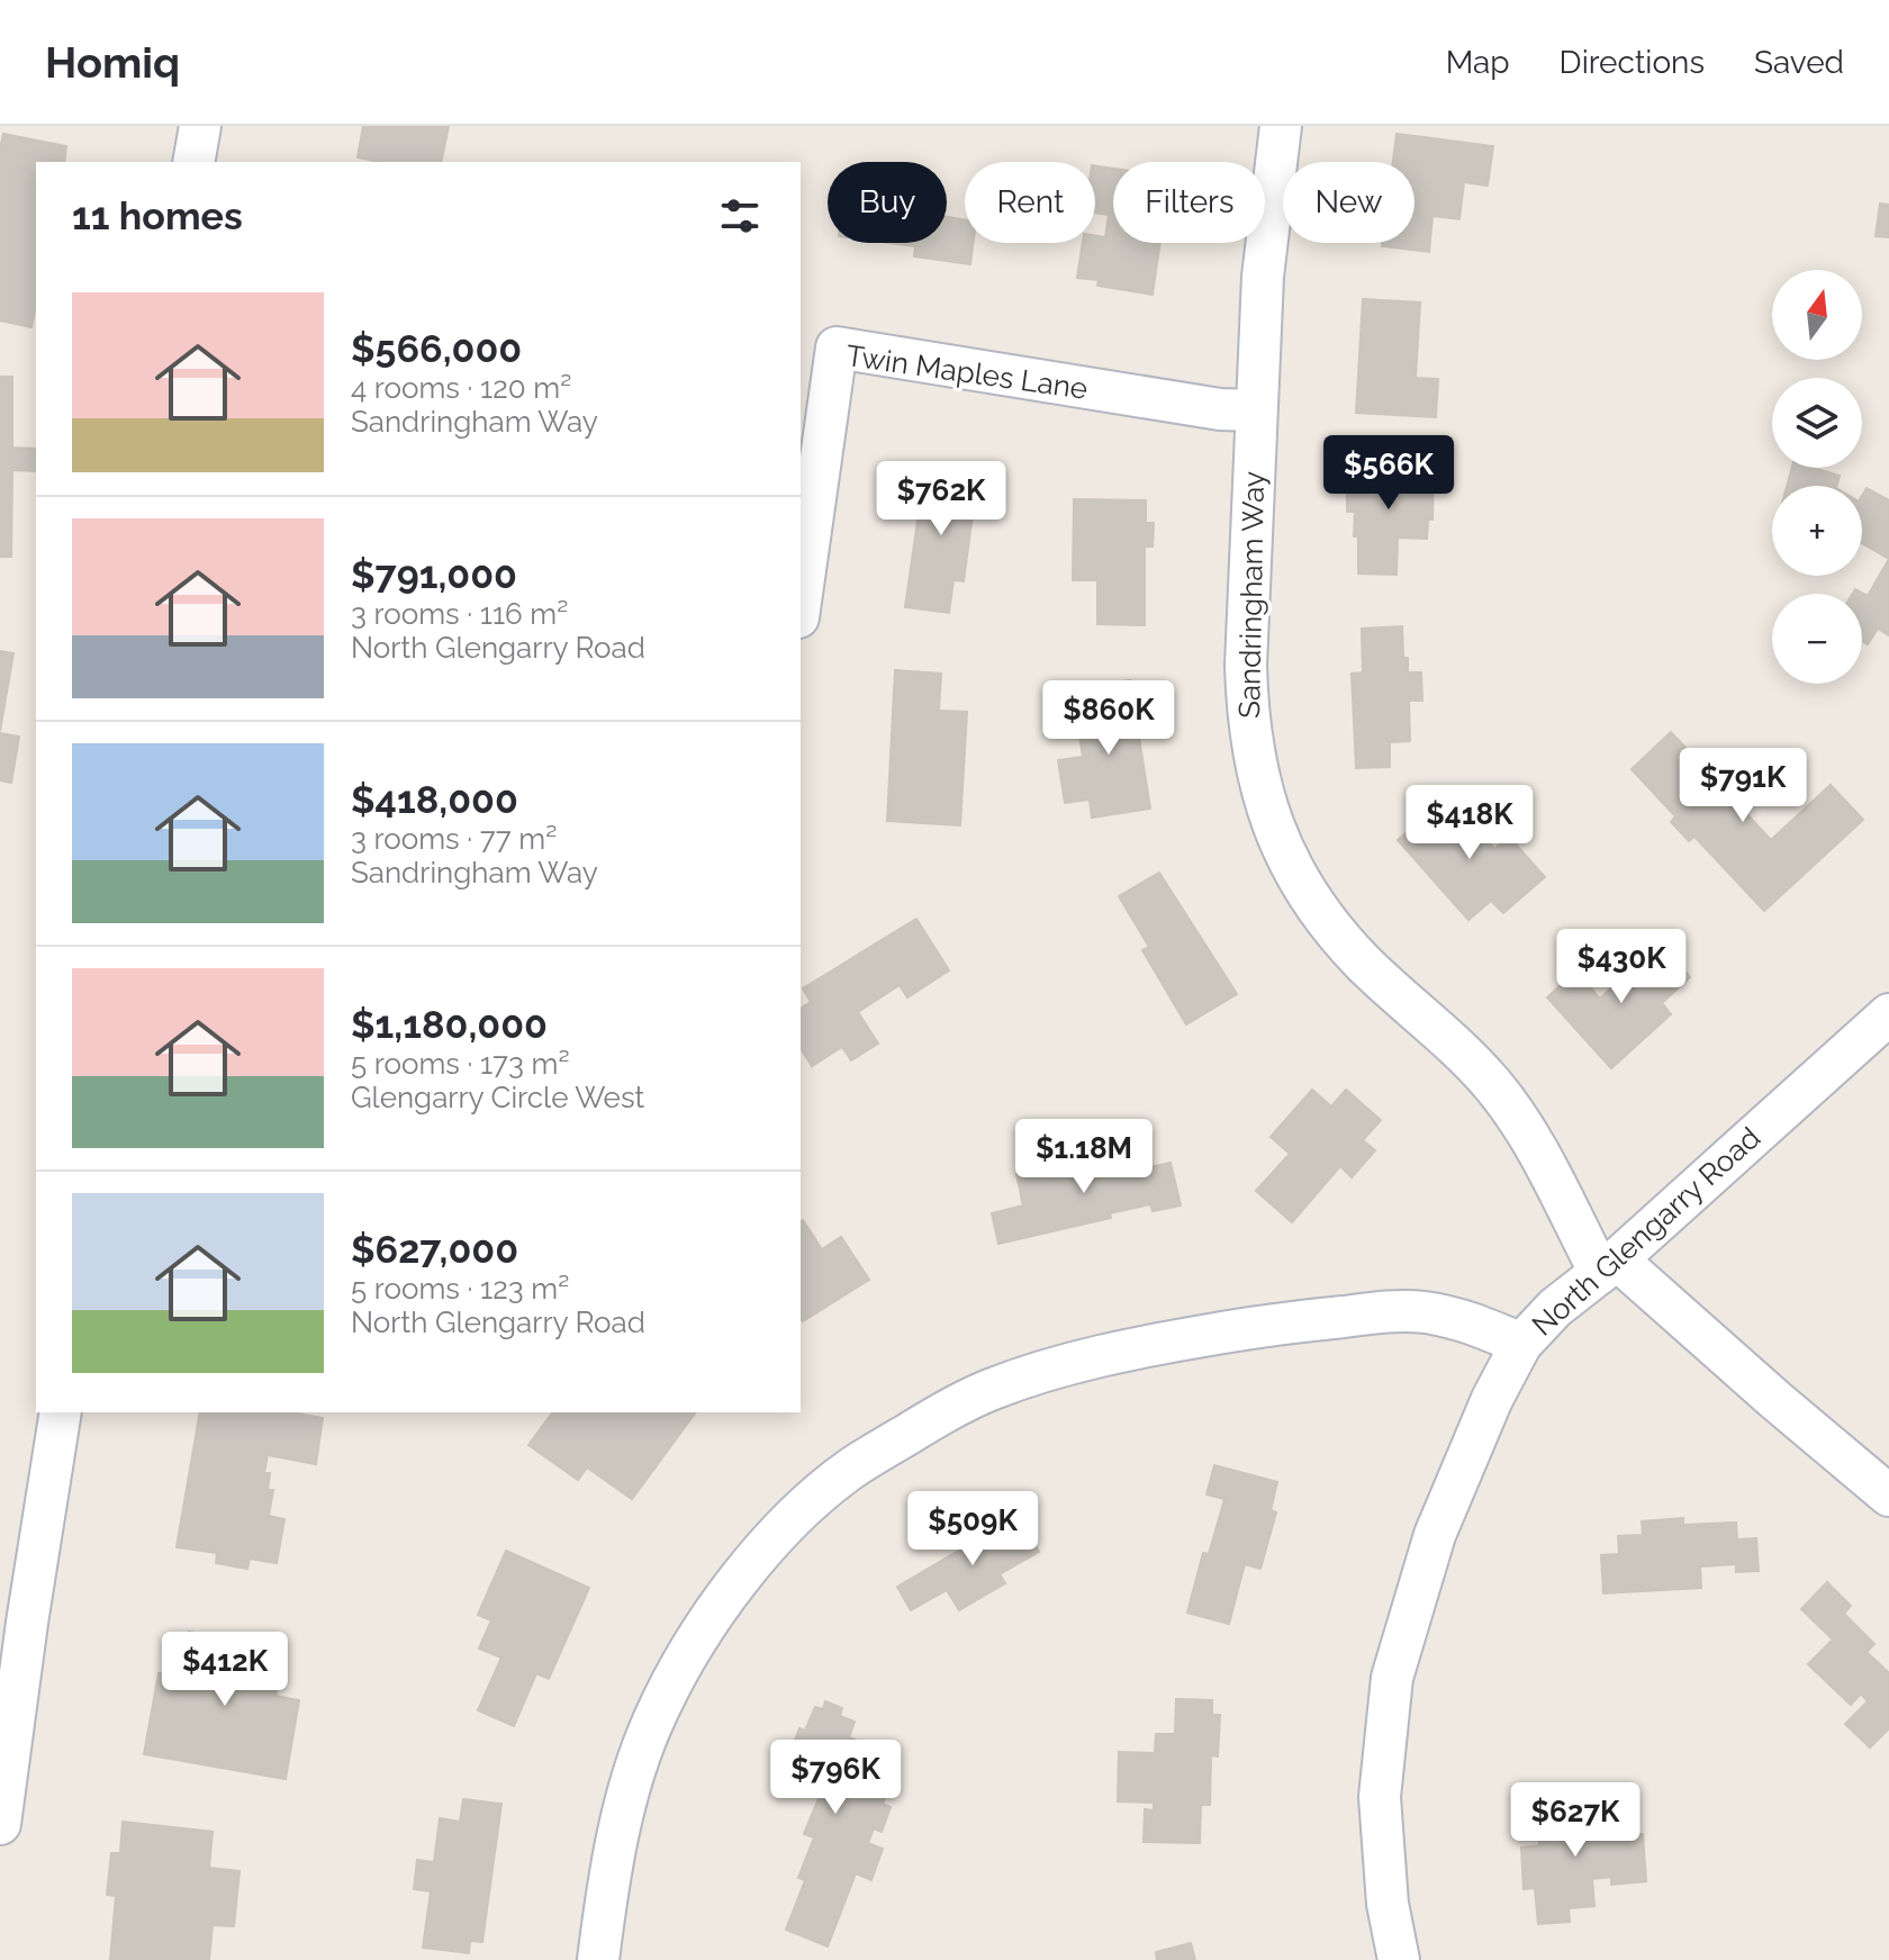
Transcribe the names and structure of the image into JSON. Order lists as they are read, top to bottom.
{
  "streets": {
    "street": ["Twin Maples Lane", "Sandringham Way", "North Glengarry Road"]
  },
  "crossings": [
    ["Twin Maples Lane", "Sandringham Way"],
    ["Sandringham Way", "North Glengarry Road"]
  ],
  "north": "top",
  "page": {
    "header": "Homiq",
    "nav": ["Map", "Directions", "Saved"],
    "chip": [
      "Buy",
      "Rent",
      "Filters",
      "New"
    ],
    "heading": "11 homes",
    "map_buttons": ["+", "−"],
    "list": [
      {
        "name": "$566,000",
        "note": "4 rooms · 120 m² · Sandringham Way"
      },
      {
        "name": "$791,000",
        "note": "3 rooms · 116 m² · North Glengarry Road"
      },
      {
        "name": "$418,000",
        "note": "3 rooms · 77 m² · Sandringham Way"
      },
      {
        "name": "$1,180,000",
        "note": "5 rooms · 173 m² · Glengarry Circle West"
      },
      {
        "name": "$627,000",
        "note": "5 rooms · 123 m² · North Glengarry Road"
      }
    ],
    "price": [
      "$566K",
      "$762K",
      "$860K",
      "$791K",
      "$418K",
      "$430K",
      "$1.18M",
      "$509K",
      "$412K",
      "$796K",
      "$627K"
    ]
  }
}
